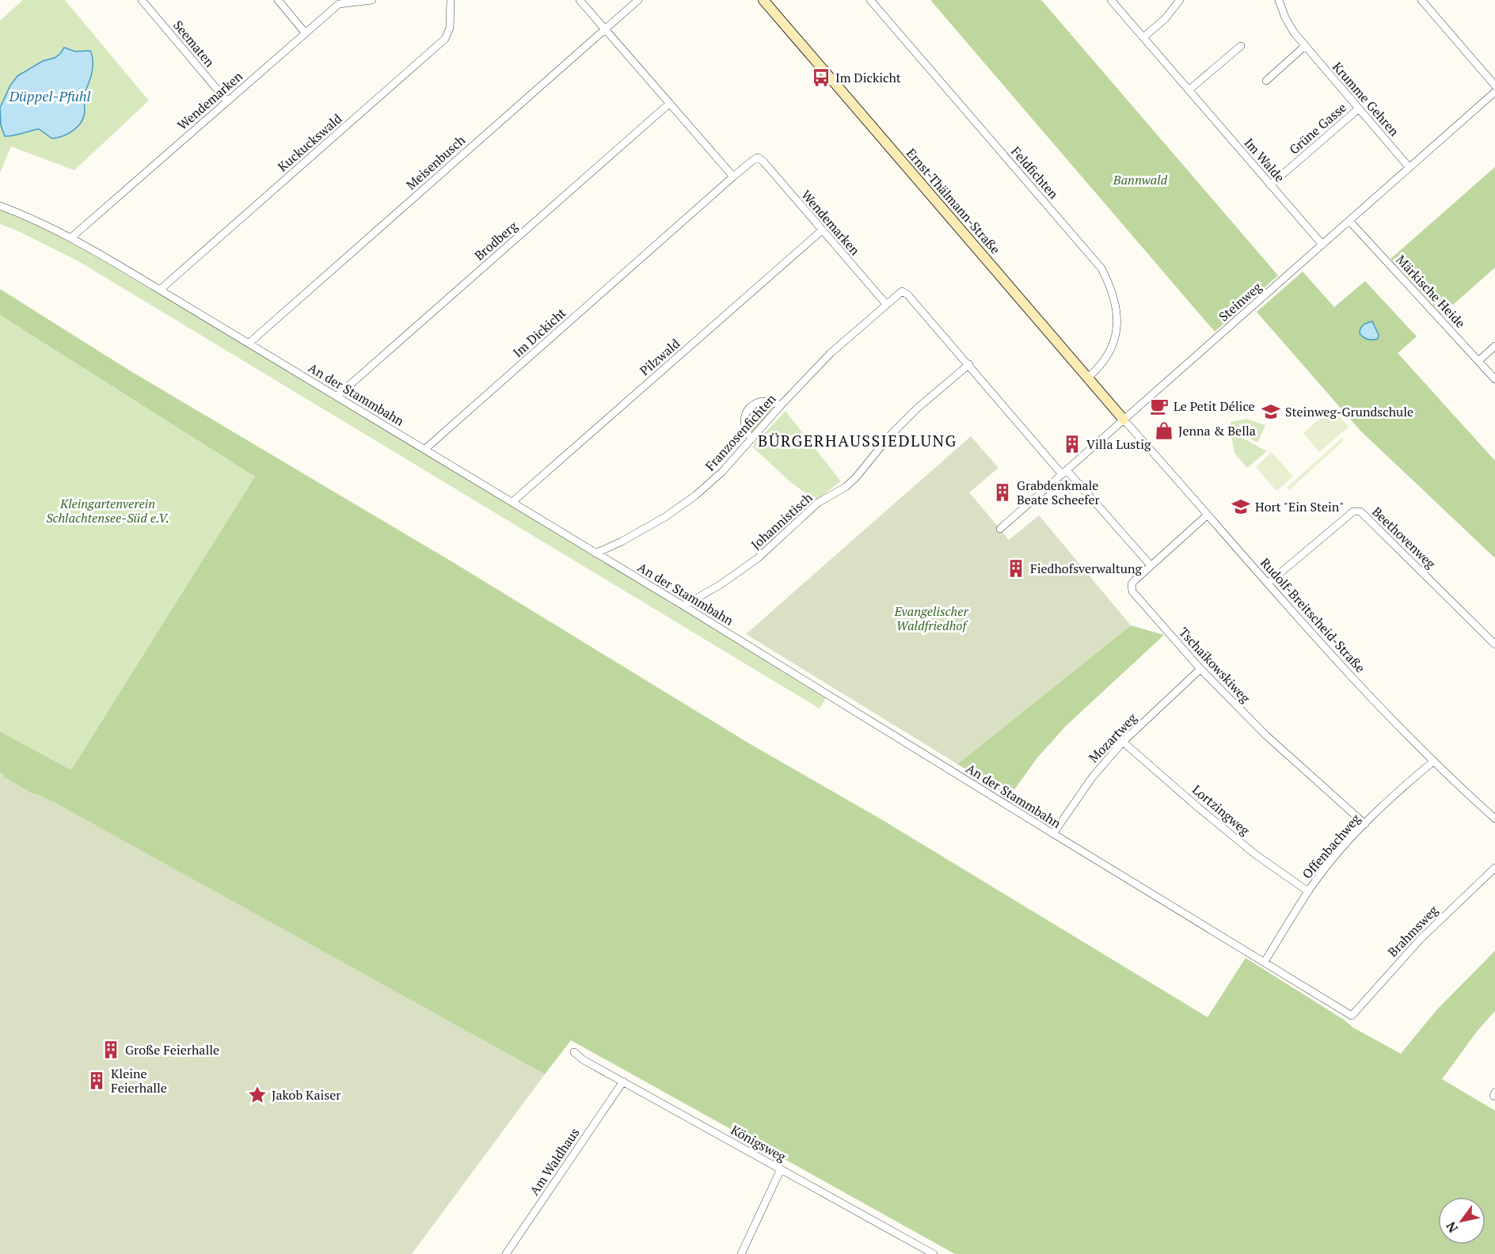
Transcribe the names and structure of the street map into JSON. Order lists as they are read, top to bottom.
{
  "streets": {
    "street": [
      "Seematen",
      "Krumme Gehren",
      "Wendemarken",
      "Grüne Gasse",
      "Kuckuckswald",
      "Im Walde",
      "Meisenbusch",
      "Feldfichten",
      "Ernst-Thälmann-Straße",
      "Brodberg",
      "Märkische Heide",
      "Steinweg",
      "Im Dickicht",
      "Pilzwald",
      "An der Stammbahn",
      "Franzosenfichten",
      "Johannistisch",
      "Beethovenweg",
      "Rudolf-Breitscheid-Straße",
      "Tschaikowskiweg",
      "Mozartweg",
      "Lortzingweg",
      "Offenbachweg",
      "Brahmsweg",
      "Königsweg",
      "Am Waldhaus"
    ]
  },
  "crossings": [
    ["Seematen", "Wendemarken"],
    ["Krumme Gehren", "Grüne Gasse"],
    ["Krumme Gehren", "Steinweg"],
    ["Wendemarken", "Im Dickicht"],
    ["Wendemarken", "Pilzwald"],
    ["Wendemarken", "An der Stammbahn"],
    ["Wendemarken", "Franzosenfichten"],
    ["Grüne Gasse", "Im Walde"],
    ["Kuckuckswald", "An der Stammbahn"],
    ["Im Walde", "Steinweg"],
    ["Meisenbusch", "An der Stammbahn"],
    ["Feldfichten", "Ernst-Thälmann-Straße"],
    ["Ernst-Thälmann-Straße", "Steinweg"],
    ["Ernst-Thälmann-Straße", "Rudolf-Breitscheid-Straße"],
    ["Brodberg", "An der Stammbahn"],
    ["Märkische Heide", "Steinweg"],
    ["Steinweg", "Rudolf-Breitscheid-Straße"],
    ["Im Dickicht", "An der Stammbahn"],
    ["Pilzwald", "An der Stammbahn"],
    ["An der Stammbahn", "Franzosenfichten"],
    ["An der Stammbahn", "Johannistisch"],
    ["An der Stammbahn", "Mozartweg"],
    ["An der Stammbahn", "Offenbachweg"],
    ["An der Stammbahn", "Brahmsweg"],
    ["Beethovenweg", "Rudolf-Breitscheid-Straße"],
    ["Rudolf-Breitscheid-Straße", "Tschaikowskiweg"],
    ["Rudolf-Breitscheid-Straße", "Offenbachweg"],
    ["Tschaikowskiweg", "Mozartweg"],
    ["Tschaikowskiweg", "Offenbachweg"],
    ["Mozartweg", "Lortzingweg"],
    ["Lortzingweg", "Offenbachweg"],
    ["Königsweg", "Am Waldhaus"]
  ],
  "districts": ["BÜRGERHAUSSIEDLUNG"],
  "water": ["Düppel-Pfuhl"],
  "parks": ["Bannwald", "Kleingartenverein Schlachtensee-Süd e.V.", "Evangelischer Waldfriedhof"],
  "places": {
    "bus stop": ["Im Dickicht"],
    "cafe": ["Le Petit Délice"],
    "school or university": ["Steinweg-Grundschule", "Hort \"Ein Stein\""],
    "shop": ["Jenna & Bella"],
    "building": [
      "Villa Lustig",
      "Grabdenkmale Beate Scheefer",
      "Fiedhofsverwaltung",
      "Große Feierhalle",
      "Kleine Feierhalle"
    ],
    "place": ["Jakob Kaiser"]
  },
  "north": "bottom left"
}
